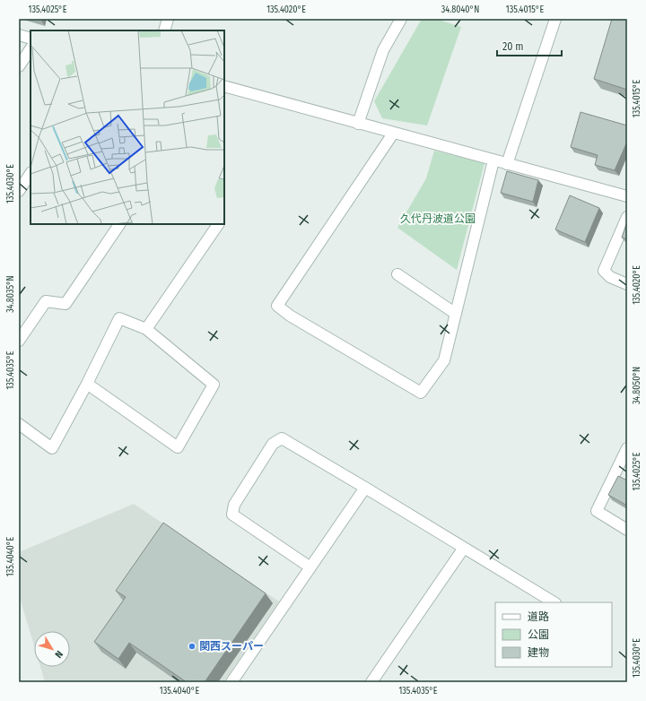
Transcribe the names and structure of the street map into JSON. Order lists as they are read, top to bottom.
{
  "parks": ["久代丹波道公園"],
  "places": ["関西スーパー"],
  "legend": ["道路", "公園", "建物"],
  "scale_bar": "20 m",
  "north": "bottom right",
  "coordinates": [
    "135.4025°E",
    "135.4020°E",
    "34.8040°N",
    "135.4015°E",
    "135.4030°E",
    "34.8035°N",
    "135.4035°E",
    "34.8050°N",
    "135.4040°E"
  ]
}
